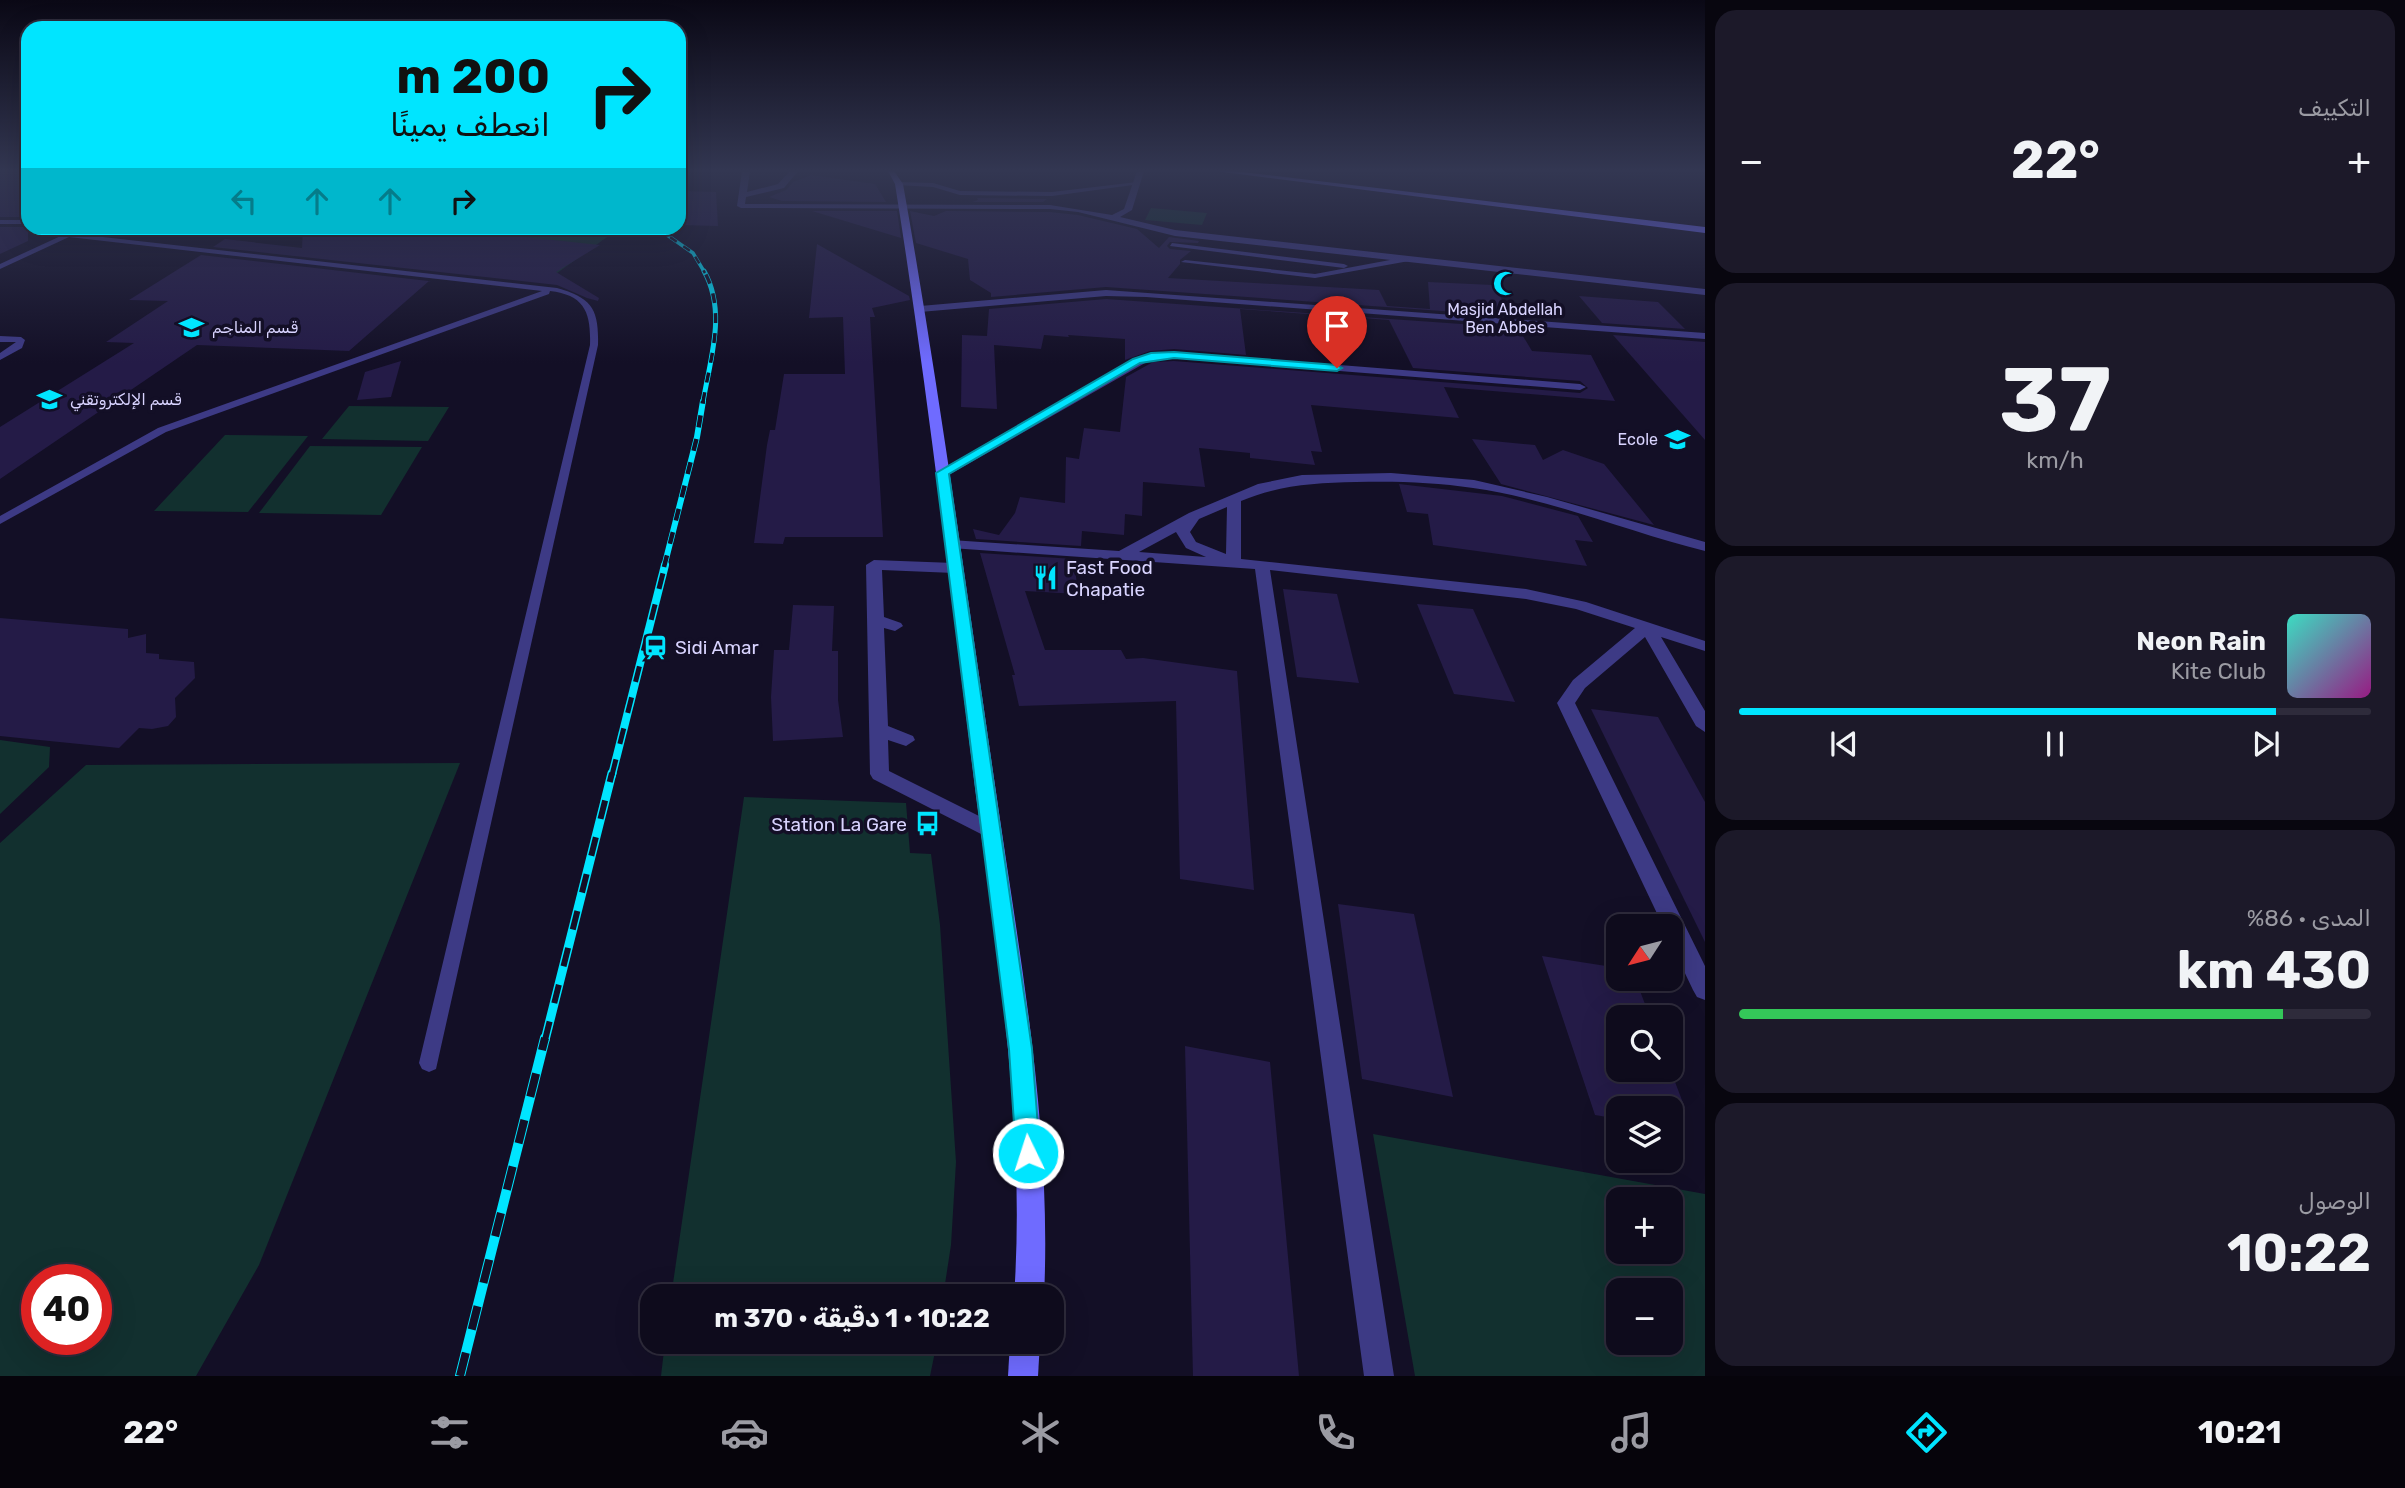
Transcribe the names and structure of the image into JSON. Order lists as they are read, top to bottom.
{
  "places": {
    "mosque": ["Masjid Abdellah Ben Abbes"],
    "school or university": ["قسم المناجم", "قسم الإلكتروتقني", "Ecole"],
    "restaurant": ["Fast Food Chapatie"],
    "station": ["Sidi Amar"],
    "bus stop": ["Station La Gare"]
  },
  "north": "bottom left",
  "page": {
    "tile": [
      "التكييف",
      ["37", "km/h"],
      ["المدى · 86%", "430 km"],
      ["الوصول", "10:22"]
    ],
    "turn": ["200 m", "انعطف يمينًا"],
    "heat": ["−", "22°", "+"],
    "song": ["Neon Rain", "Kite Club"],
    "map_buttons": ["+", "−"],
    "limit": "40",
    "trip": "10:22 · 1 دقيقة · 370 m",
    "tabs": ["10:21", "22°"]
  }
}
